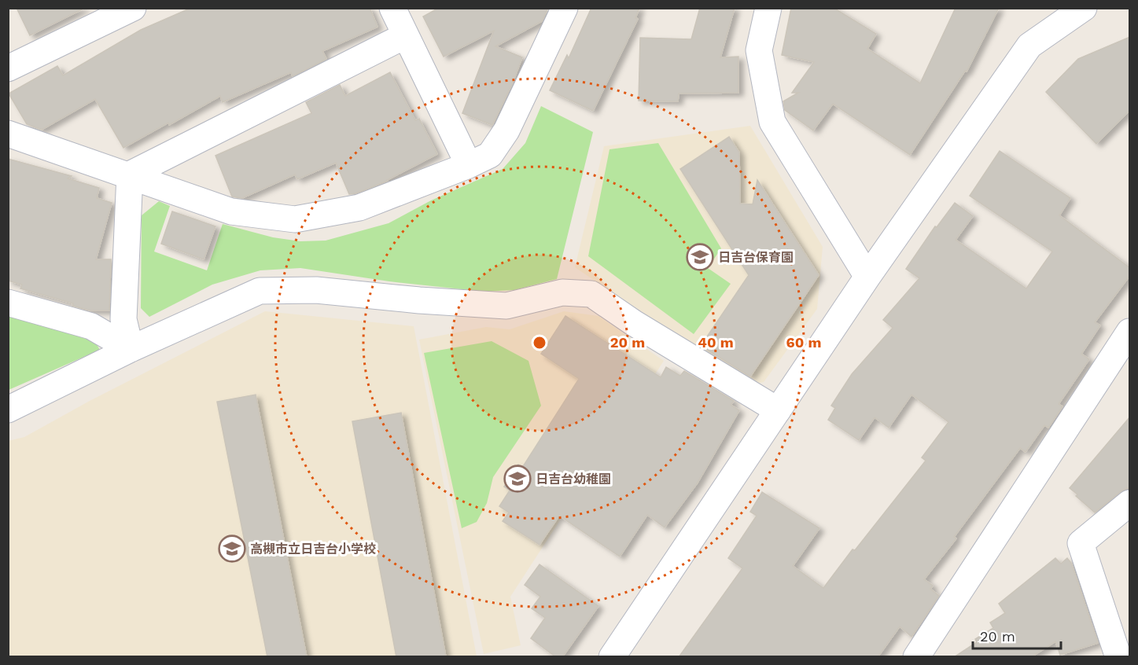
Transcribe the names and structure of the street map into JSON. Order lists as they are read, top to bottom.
{
  "places": {
    "school or university": ["日吉台保育園", "日吉台幼稚園", "高槻市立日吉台小学校"]
  },
  "scale_bar": "20 m",
  "rings": ["20 m", "40 m", "60 m"]
}
